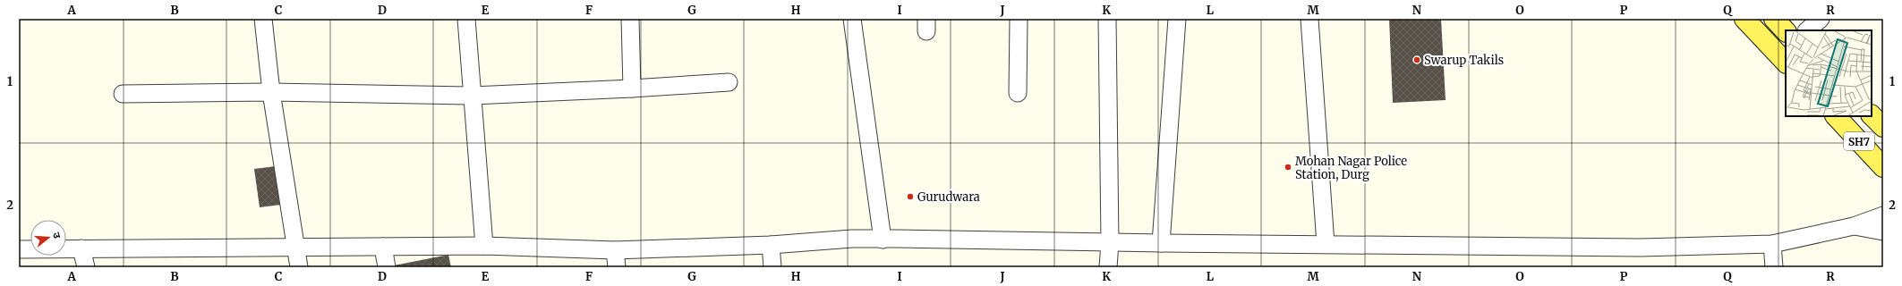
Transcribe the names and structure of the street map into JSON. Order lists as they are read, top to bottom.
{
  "streets": {
    "main road": ["SH7"]
  },
  "places": ["Swarup Takils", "Mohan Nagar Police Station, Durg", "Gurudwara"],
  "north": "right",
  "grid": {
    "columns": [
      "A",
      "B",
      "C",
      "D",
      "E",
      "F",
      "G",
      "H",
      "I",
      "J",
      "K",
      "L",
      "M",
      "N",
      "O",
      "P",
      "Q",
      "R"
    ],
    "rows": ["1", "2"]
  }
}
